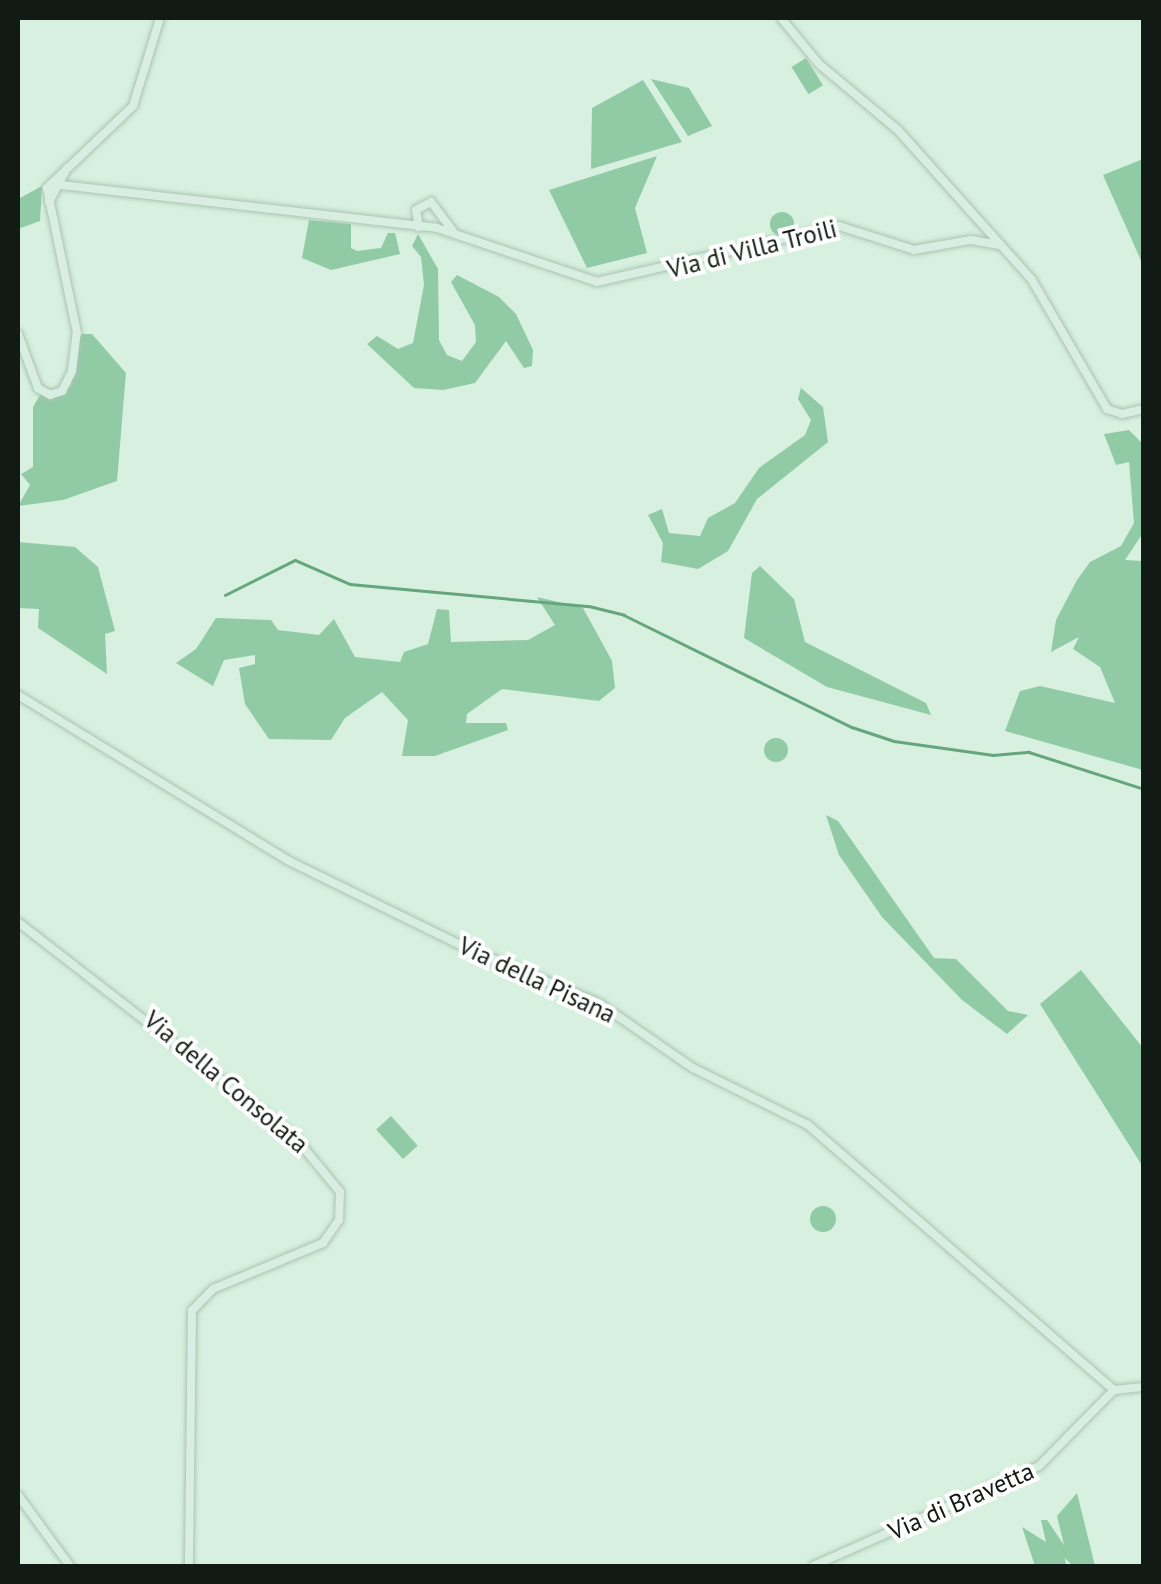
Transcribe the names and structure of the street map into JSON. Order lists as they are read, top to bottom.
{
  "streets": {
    "main road": [
      "Via di Villa Troili",
      "Via della Pisana",
      "Via della Consolata",
      "Via di Bravetta"
    ]
  },
  "crossings": [
    ["Via della Pisana", "Via di Bravetta"]
  ]
}
